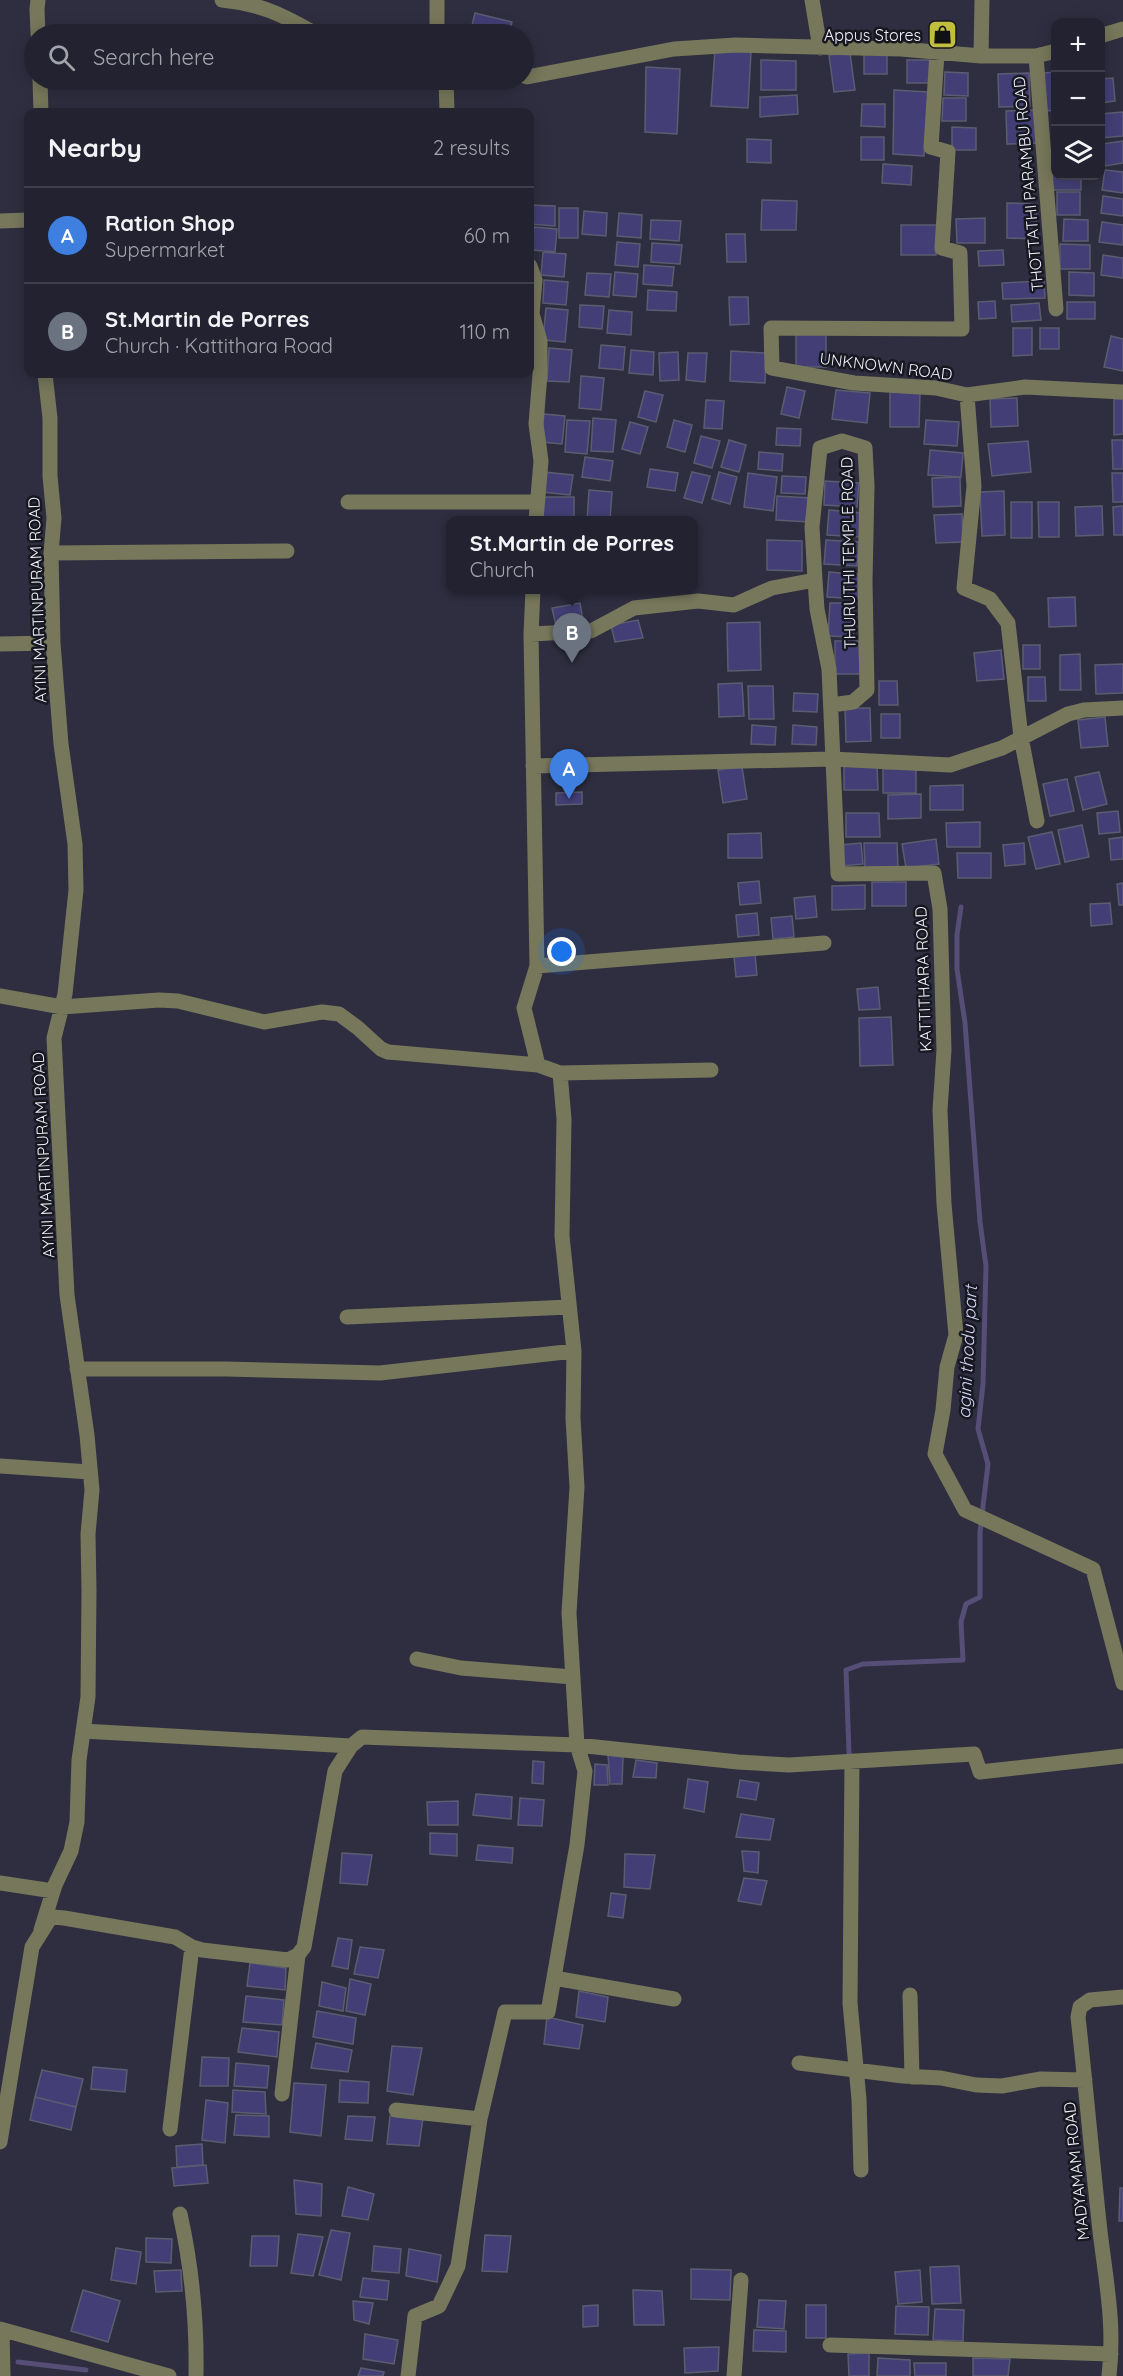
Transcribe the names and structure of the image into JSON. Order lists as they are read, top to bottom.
{
  "streets": {
    "street": [
      "THOTTATHI PARAMBU ROAD",
      "UNKNOWN ROAD",
      "THURUTHI TEMPLE ROAD",
      "AYINI MARTINPURAM ROAD",
      "KATTITHARA ROAD",
      "MADYAMAM ROAD"
    ]
  },
  "crossings": [
    ["THURUTHI TEMPLE ROAD", "KATTITHARA ROAD"]
  ],
  "water": ["agini thodu part"],
  "places": {
    "shop": ["Appus Stores"]
  },
  "page": {
    "map_buttons": ["+", "−"],
    "search": "Search here",
    "heading": ["Nearby", "2 results"],
    "list": [
      {
        "mark": "A",
        "name": "Ration Shop",
        "note": "Supermarket",
        "value": "60 m"
      },
      {
        "mark": "B",
        "name": "St.Martin de Porres",
        "note": "Church · Kattithara Road",
        "value": "110 m"
      }
    ],
    "popup": ["St.Martin de Porres", "Church"],
    "pins": ["B", "A"]
  }
}
